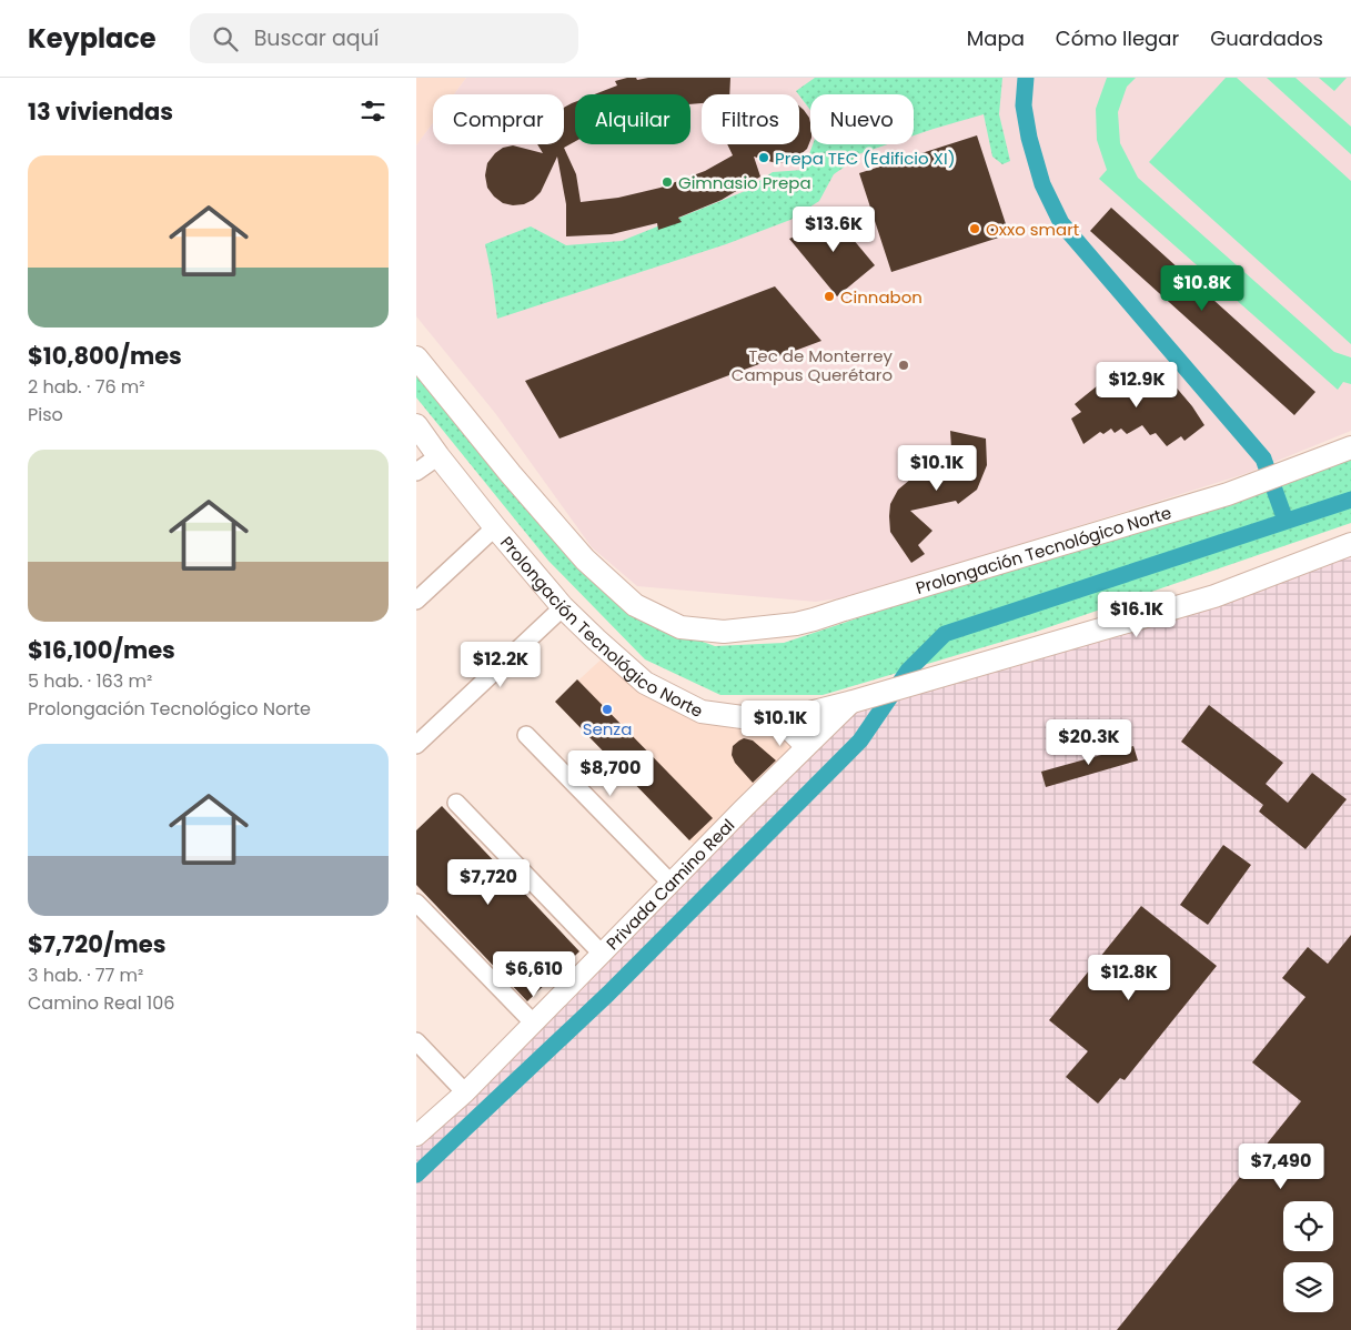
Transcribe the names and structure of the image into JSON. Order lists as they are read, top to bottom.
{
  "streets": {
    "main road": ["Prolongación Tecnológico Norte"],
    "street": ["Privada Camino Real"]
  },
  "crossings": [
    ["Prolongación Tecnológico Norte", "Privada Camino Real"]
  ],
  "places": [
    "Prepa TEC (Edificio XI)",
    "Gimnasio Prepa",
    "Oxxo smart",
    "Cinnabon",
    "Tec de Monterrey Campus Querétaro",
    "Senza"
  ],
  "page": {
    "header": "Keyplace",
    "search": "Buscar aquí",
    "nav": ["Mapa", "Cómo llegar", "Guardados"],
    "heading": "13 viviendas",
    "chip": [
      "Comprar",
      "Alquilar",
      "Filtros",
      "Nuevo"
    ],
    "list": [
      {
        "name": "$10,800/mes",
        "note": "2 hab. · 76 m² · Piso"
      },
      {
        "name": "$16,100/mes",
        "note": "5 hab. · 163 m² · Prolongación Tecnológico Norte"
      },
      {
        "name": "$7,720/mes",
        "note": "3 hab. · 77 m² · Camino Real 106"
      }
    ],
    "price": [
      "$13.6K",
      "$10.8K",
      "$12.9K",
      "$10.1K",
      "$16.1K",
      "$12.2K",
      "$10.1K",
      "$20.3K",
      "$8,700",
      "$7,720",
      "$6,610",
      "$12.8K",
      "$7,490"
    ]
  }
}
